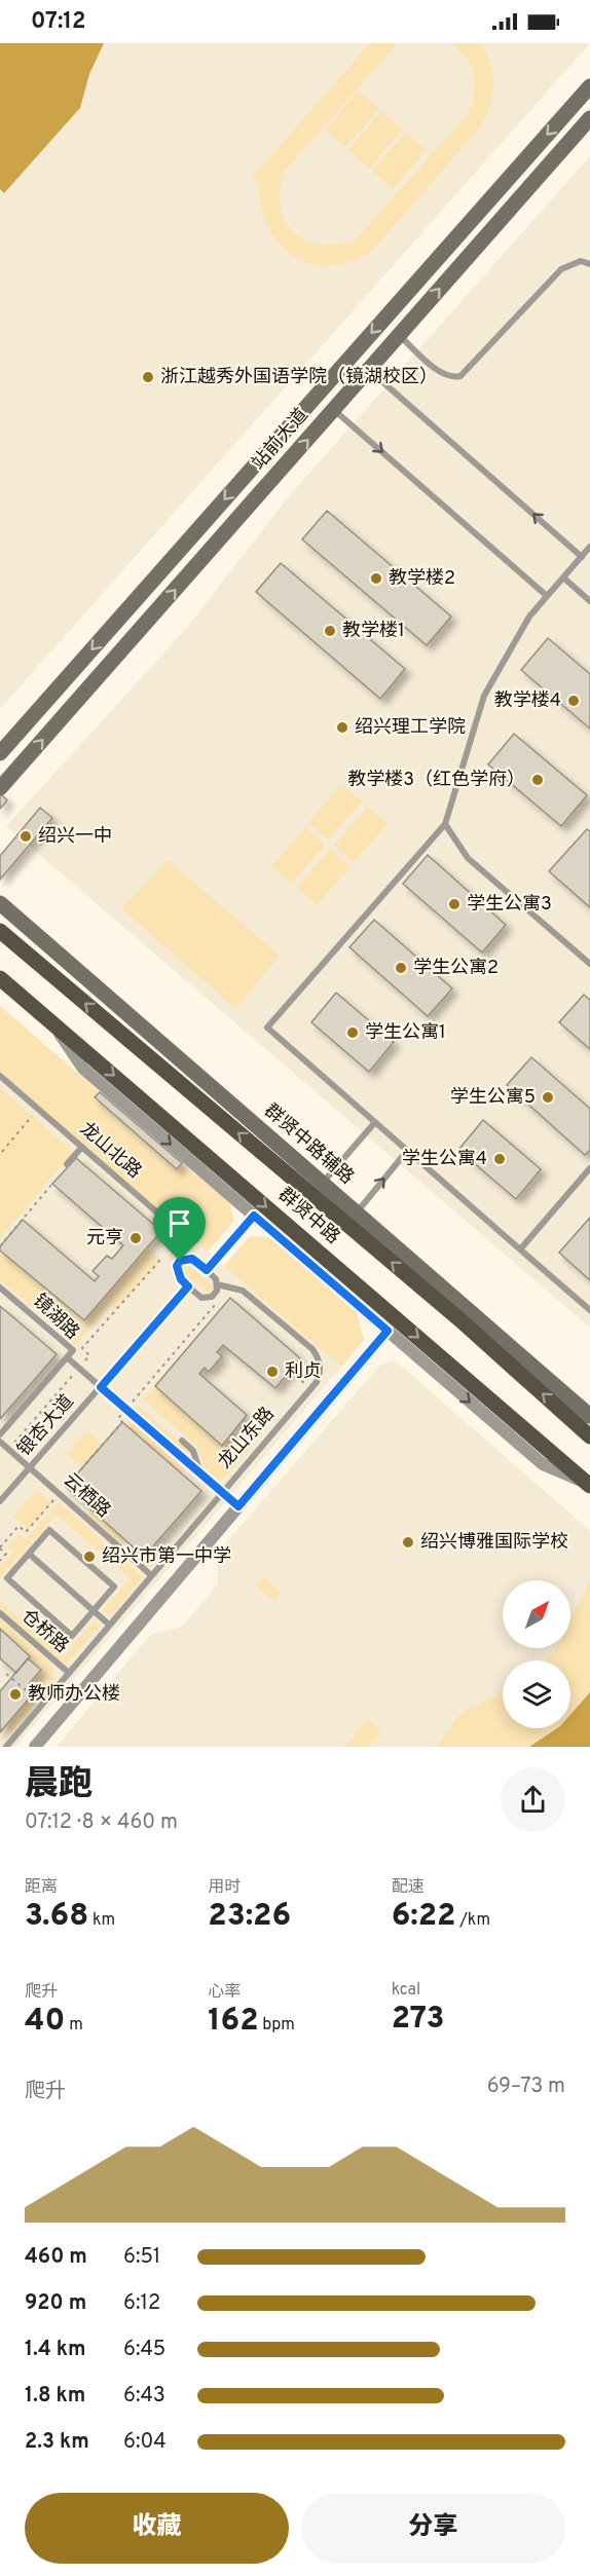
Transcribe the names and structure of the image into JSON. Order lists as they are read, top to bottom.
{
  "streets": {
    "main road": ["站前大道", "群贤中路辅路", "群贤中路"],
    "lane": [
      "龙山北路",
      "镜湖路",
      "银杏大道",
      "龙山东路",
      "云栖路",
      "仓桥路"
    ]
  },
  "crossings": [
    ["龙山北路", "银杏大道"],
    ["镜湖路", "银杏大道"],
    ["镜湖路", "龙山东路"],
    ["银杏大道", "云栖路"],
    ["龙山东路", "云栖路"],
    ["龙山东路", "仓桥路"]
  ],
  "places": [
    "浙江越秀外国语学院（镜湖校区）",
    "教学楼2",
    "教学楼1",
    "教学楼4",
    "绍兴理工学院",
    "教学楼3（红色学府）",
    "绍兴一中",
    "学生公寓3",
    "学生公寓2",
    "学生公寓1",
    "学生公寓5",
    "学生公寓4",
    "元亨",
    "利贞",
    "绍兴博雅国际学校",
    "绍兴市第一中学",
    "教师办公楼"
  ],
  "north": "top right",
  "page": {
    "status": "07:12",
    "heading": ["晨跑", "07:12 · 8 × 460 m"],
    "stats": [
      ["距离", "3.68 km"],
      ["用时", "23:26"],
      ["配速", "6:22 /km"],
      ["爬升", "40 m"],
      ["心率", "162 bpm"],
      ["kcal", "273"]
    ],
    "chart": ["爬升", "69–73 m"],
    "list": [
      {
        "name": "460 m",
        "note": "6:51"
      },
      {
        "name": "920 m",
        "note": "6:12"
      },
      {
        "name": "1.4 km",
        "note": "6:45"
      },
      {
        "name": "1.8 km",
        "note": "6:43"
      },
      {
        "name": "2.3 km",
        "note": "6:04"
      }
    ],
    "buttons": ["收藏", "分享"]
  }
}
